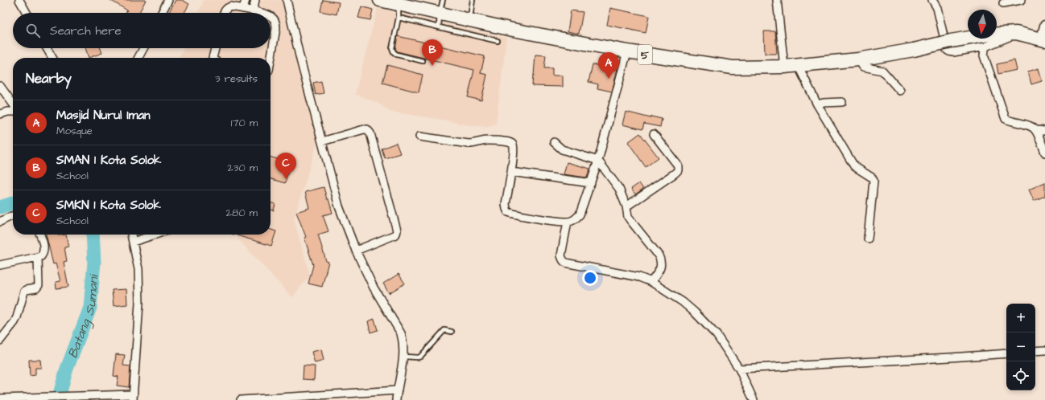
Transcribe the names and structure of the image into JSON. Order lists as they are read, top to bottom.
{
  "streets": {
    "highway": ["5"]
  },
  "water": ["Batang Sumani"],
  "north": "bottom",
  "page": {
    "search": "Search here",
    "pins": ["B", "A", "C"],
    "heading": ["Nearby", "3 results"],
    "list": [
      {
        "mark": "A",
        "name": "Masjid Nurul Iman",
        "note": "Mosque",
        "value": "170 m"
      },
      {
        "mark": "B",
        "name": "SMAN 1 Kota Solok",
        "note": "School",
        "value": "230 m"
      },
      {
        "mark": "C",
        "name": "SMKN 1 Kota Solok",
        "note": "School",
        "value": "280 m"
      }
    ],
    "map_buttons": ["+", "−"]
  }
}
